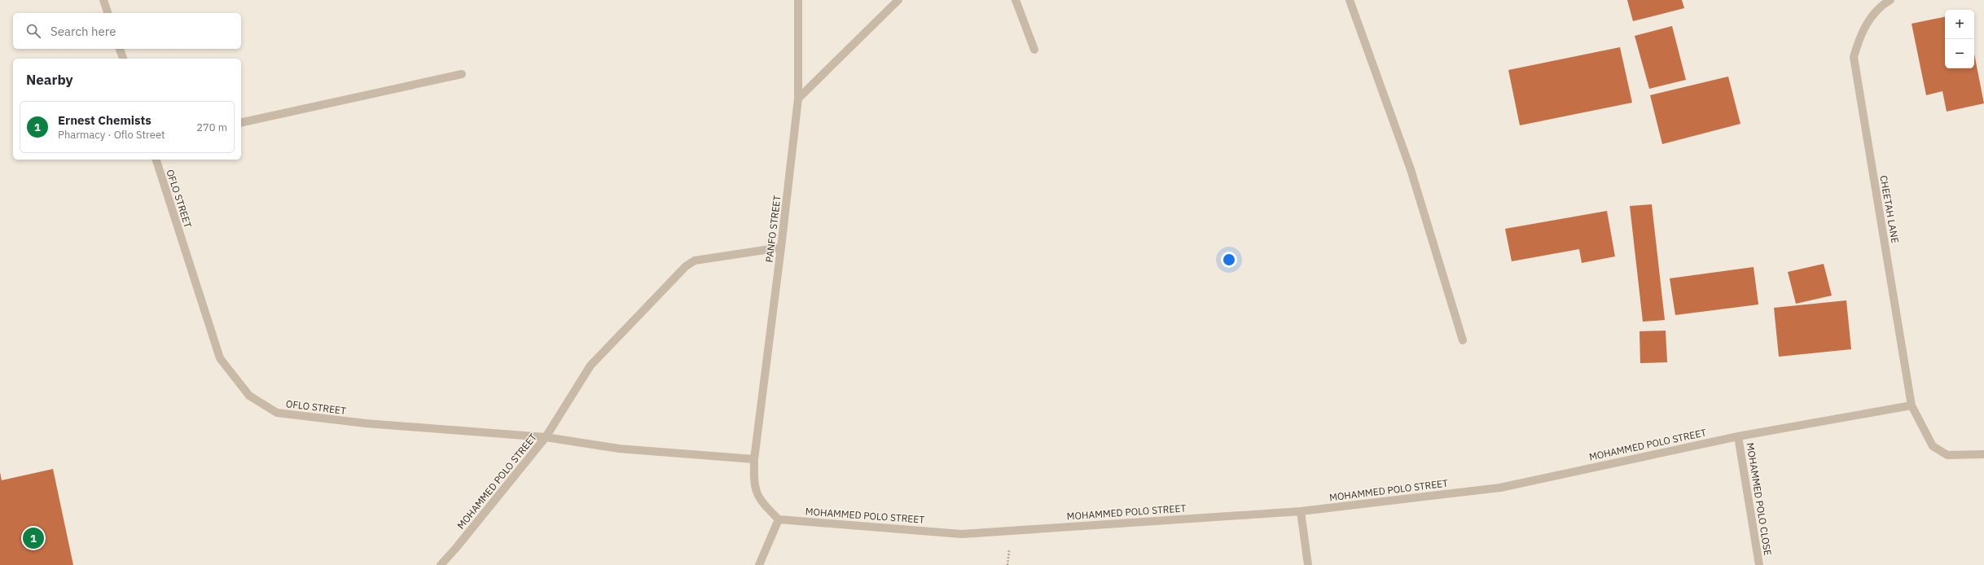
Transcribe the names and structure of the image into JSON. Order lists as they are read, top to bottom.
{
  "streets": {
    "street": [
      "OFLO STREET",
      "CHEETAH LANE",
      "PANFO STREET",
      "MOHAMMED POLO STREET",
      "MOHAMMED POLO CLOSE"
    ]
  },
  "crossings": [
    ["OFLO STREET", "MOHAMMED POLO STREET"],
    ["CHEETAH LANE", "MOHAMMED POLO STREET"],
    ["PANFO STREET", "MOHAMMED POLO STREET"],
    ["MOHAMMED POLO STREET", "MOHAMMED POLO CLOSE"]
  ],
  "page": {
    "map_buttons": ["+", "−"],
    "search": "Search here",
    "heading": "Nearby",
    "list": [
      {
        "mark": "1",
        "name": "Ernest Chemists",
        "note": "Pharmacy · Oflo Street",
        "value": "270 m"
      }
    ],
    "pins": "1"
  }
}
